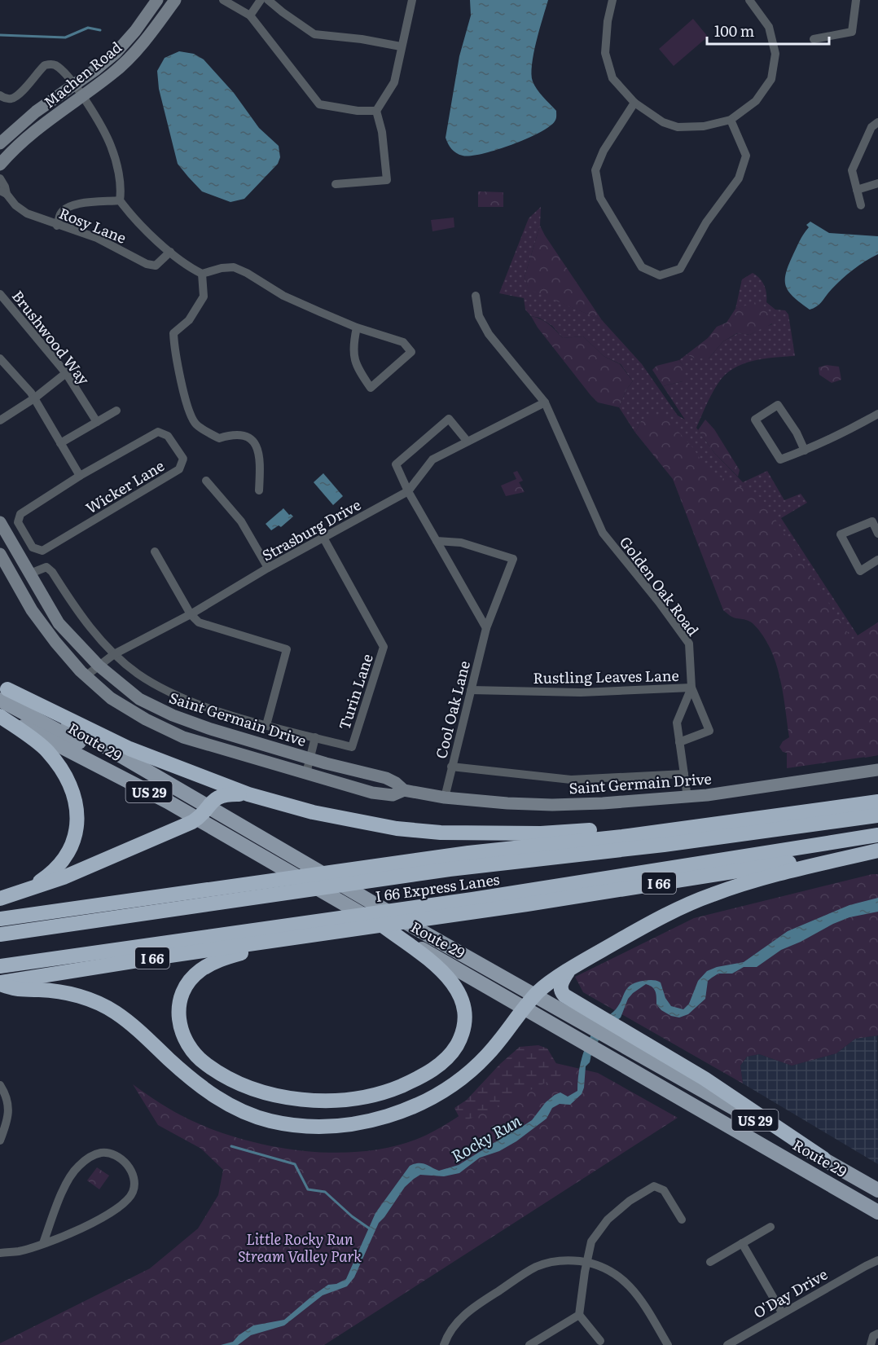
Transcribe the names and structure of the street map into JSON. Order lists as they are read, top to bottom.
{
  "streets": {
    "highway": ["I 66", "I 66 Express Lanes"],
    "main road": ["Route 29", "US 29"],
    "street": [
      "Machen Road",
      "Rosy Lane",
      "Brushwood Way",
      "Wicker Lane",
      "Strasburg Drive",
      "Golden Oak Road",
      "Rustling Leaves Lane",
      "Turin Lane",
      "Cool Oak Lane",
      "Saint Germain Drive",
      "O'Day Drive"
    ]
  },
  "crossings": [
    ["Strasburg Drive", "Golden Oak Road"],
    ["Strasburg Drive", "Turin Lane"],
    ["Strasburg Drive", "Saint Germain Drive"],
    ["Golden Oak Road", "Rustling Leaves Lane"],
    ["Golden Oak Road", "Saint Germain Drive"],
    ["Rustling Leaves Lane", "Cool Oak Lane"],
    ["Turin Lane", "Saint Germain Drive"],
    ["Cool Oak Lane", "Saint Germain Drive"]
  ],
  "water": ["Rocky Run"],
  "parks": ["Little Rocky Run Stream Valley Park"],
  "scale_bar": "100 m"
}
